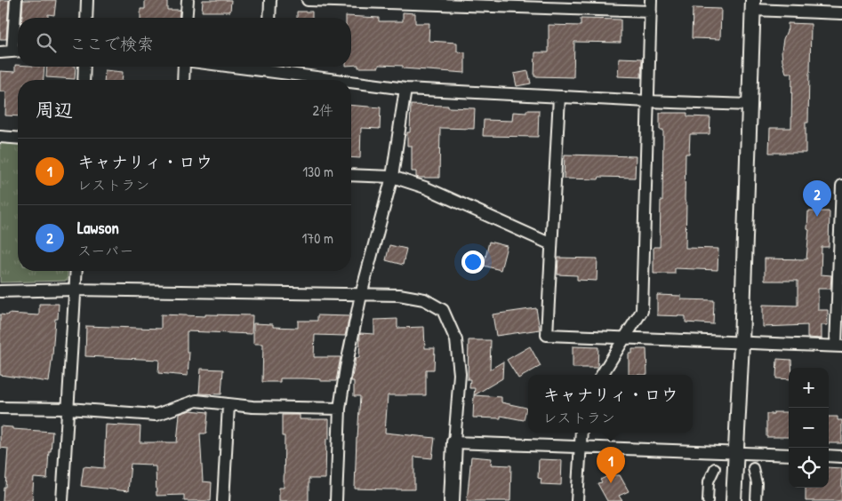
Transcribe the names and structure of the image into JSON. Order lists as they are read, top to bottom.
{
  "page": {
    "search": "ここで検索",
    "heading": ["周辺", "2件"],
    "list": [
      {
        "mark": "1",
        "name": "キャナリィ・ロウ",
        "note": "レストラン",
        "value": "130 m"
      },
      {
        "mark": "2",
        "name": "Lawson",
        "note": "スーパー",
        "value": "170 m"
      }
    ],
    "pins": ["2", "1"],
    "map_buttons": ["+", "−"],
    "popup": ["キャナリィ・ロウ", "レストラン"]
  }
}
